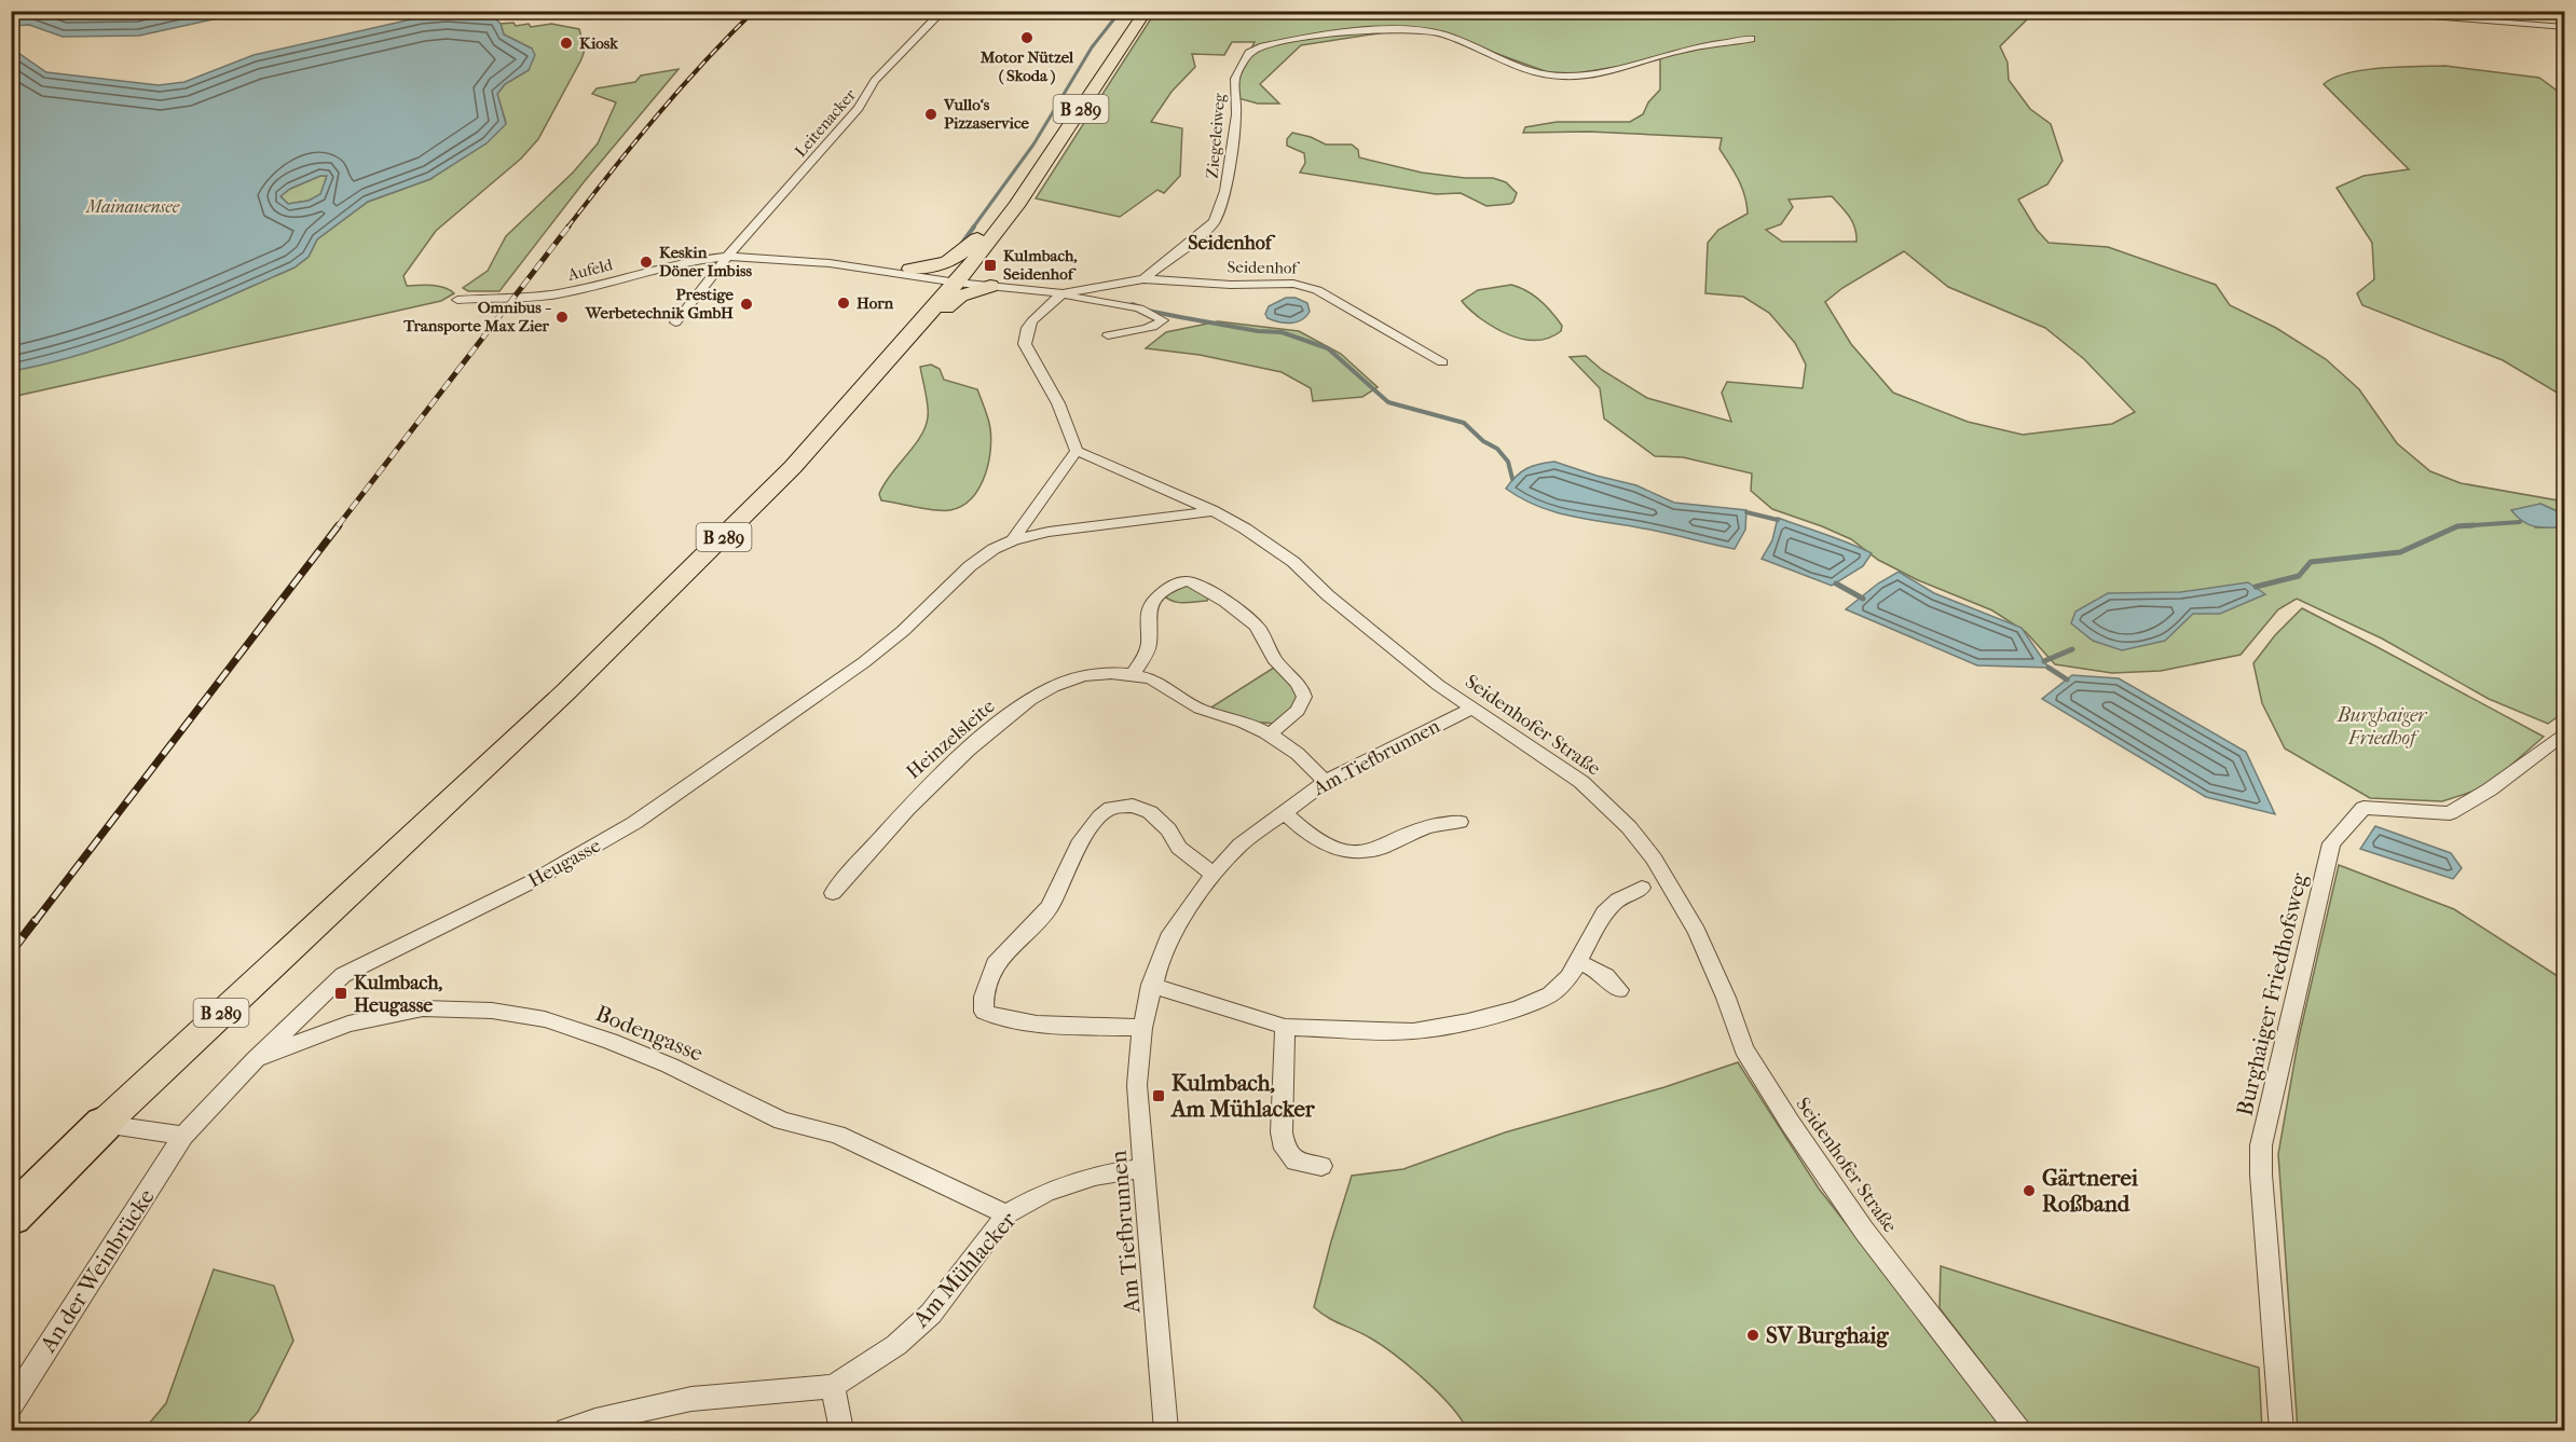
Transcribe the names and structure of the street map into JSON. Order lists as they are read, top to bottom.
{
  "streets": {
    "highway": ["B 289"],
    "street": [
      "Leitenacker",
      "Ziegeleiweg",
      "Seidenhof",
      "Aufeld",
      "Seidenhofer Straße",
      "Heinzelsleite",
      "Am Tiefbrunnen",
      "Heugasse",
      "Burghaiger Friedhofsweg",
      "Bodengasse",
      "Am Mühlacker",
      "An der Weinbrücke"
    ]
  },
  "crossings": [
    ["B 289", "Seidenhof"],
    ["B 289", "Aufeld"],
    ["Leitenacker", "Aufeld"],
    ["Ziegeleiweg", "Seidenhof"],
    ["Seidenhof", "Aufeld"],
    ["Seidenhofer Straße", "Am Tiefbrunnen"],
    ["Heinzelsleite", "Am Tiefbrunnen"],
    ["Am Tiefbrunnen", "Am Mühlacker"],
    ["Heugasse", "Bodengasse"],
    ["Heugasse", "An der Weinbrücke"],
    ["Bodengasse", "Am Mühlacker"]
  ],
  "districts": ["Seidenhof"],
  "water": ["Mainauensee"],
  "parks": ["Burghaiger Friedhof"],
  "places": {
    "other": [
      "Motor Nützel ( Skoda )",
      "Kiosk",
      "Vullo‘s Pizzaservice",
      "Keskin Döner Imbiss",
      "Horn",
      "Prestige Werbetechnik GmbH",
      "Omnibus - Transporte Max Zier",
      "Gärtnerei Roßband",
      "SV Burghaig"
    ],
    "transit": ["Kulmbach, Seidenhof", "Kulmbach, Heugasse", "Kulmbach, Am Mühlacker"]
  }
}
